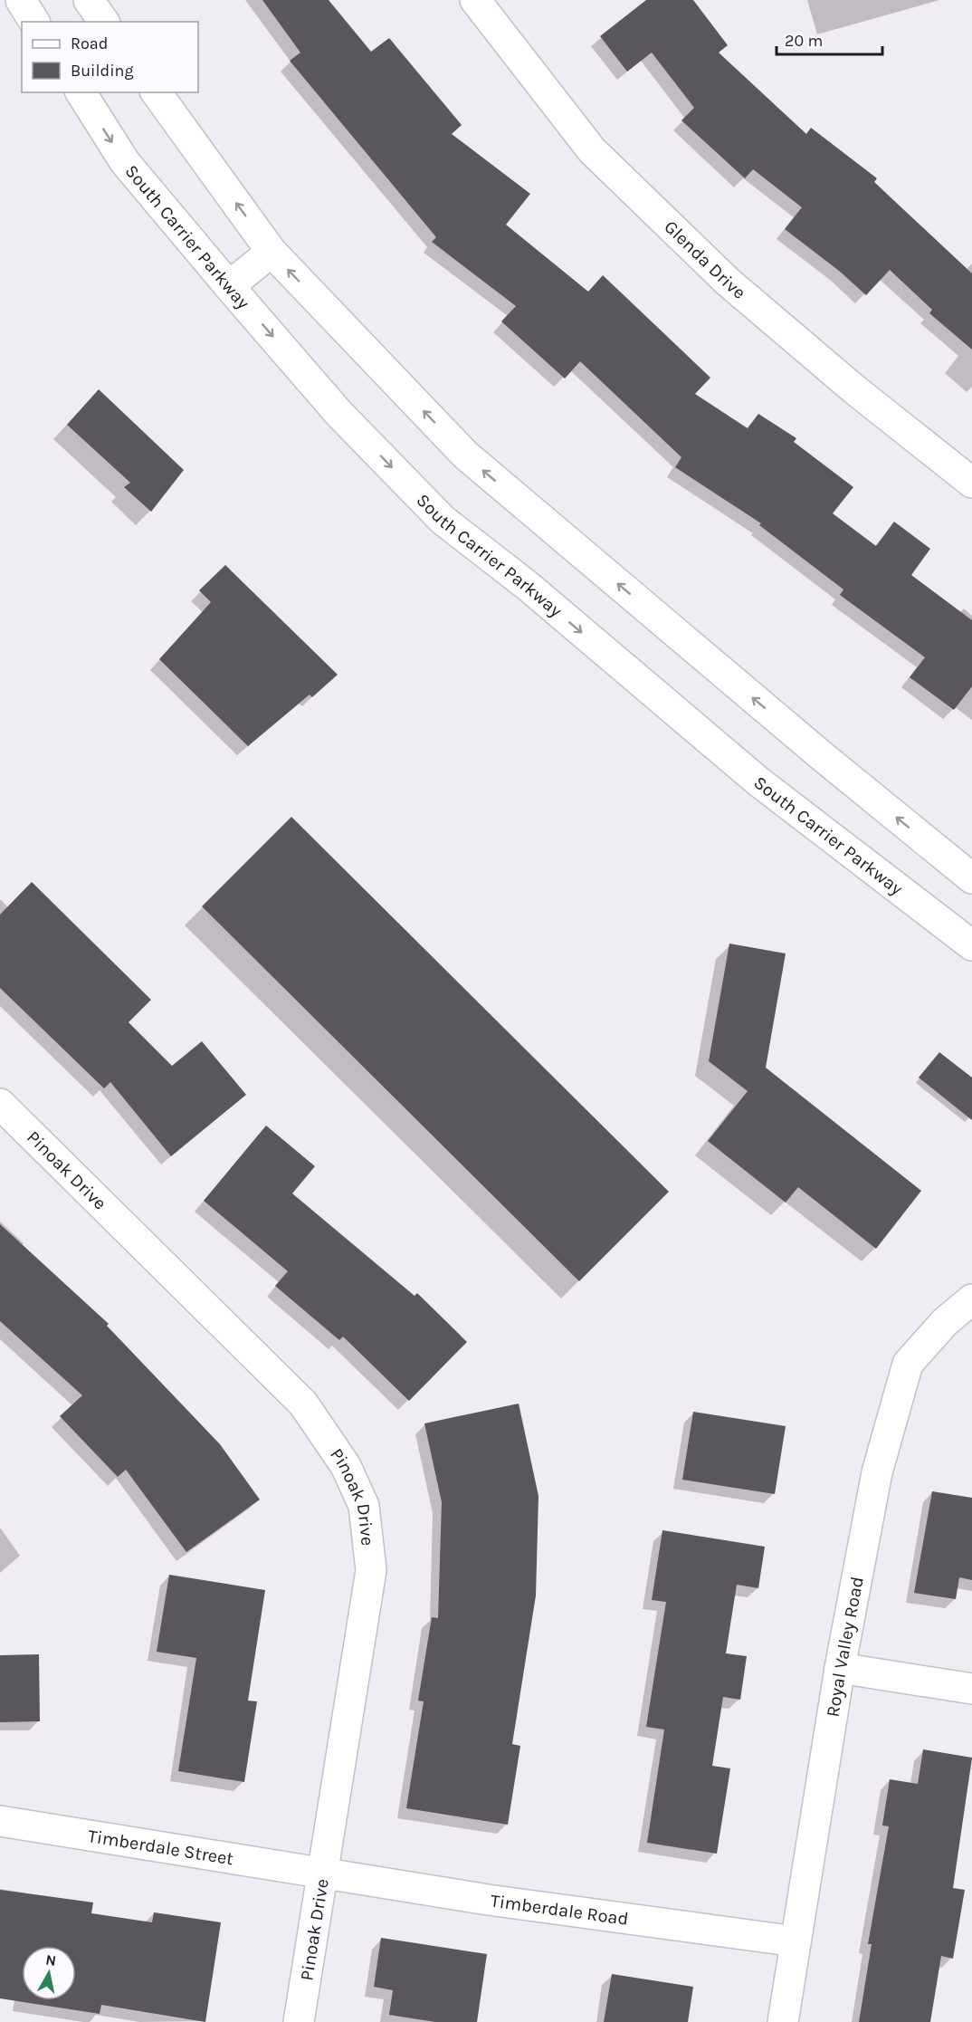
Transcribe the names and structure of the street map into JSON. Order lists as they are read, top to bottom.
{
  "streets": {
    "street": [
      "South Carrier Parkway",
      "Glenda Drive",
      "Pinoak Drive",
      "Royal Valley Road",
      "Timberdale Street",
      "Timberdale Road"
    ]
  },
  "crossings": [
    ["Pinoak Drive", "Timberdale Street"],
    ["Pinoak Drive", "Timberdale Road"],
    ["Royal Valley Road", "Timberdale Road"],
    ["Timberdale Street", "Timberdale Road"]
  ],
  "legend": ["Road", "Building"],
  "scale_bar": "20 m",
  "north": "top"
}
